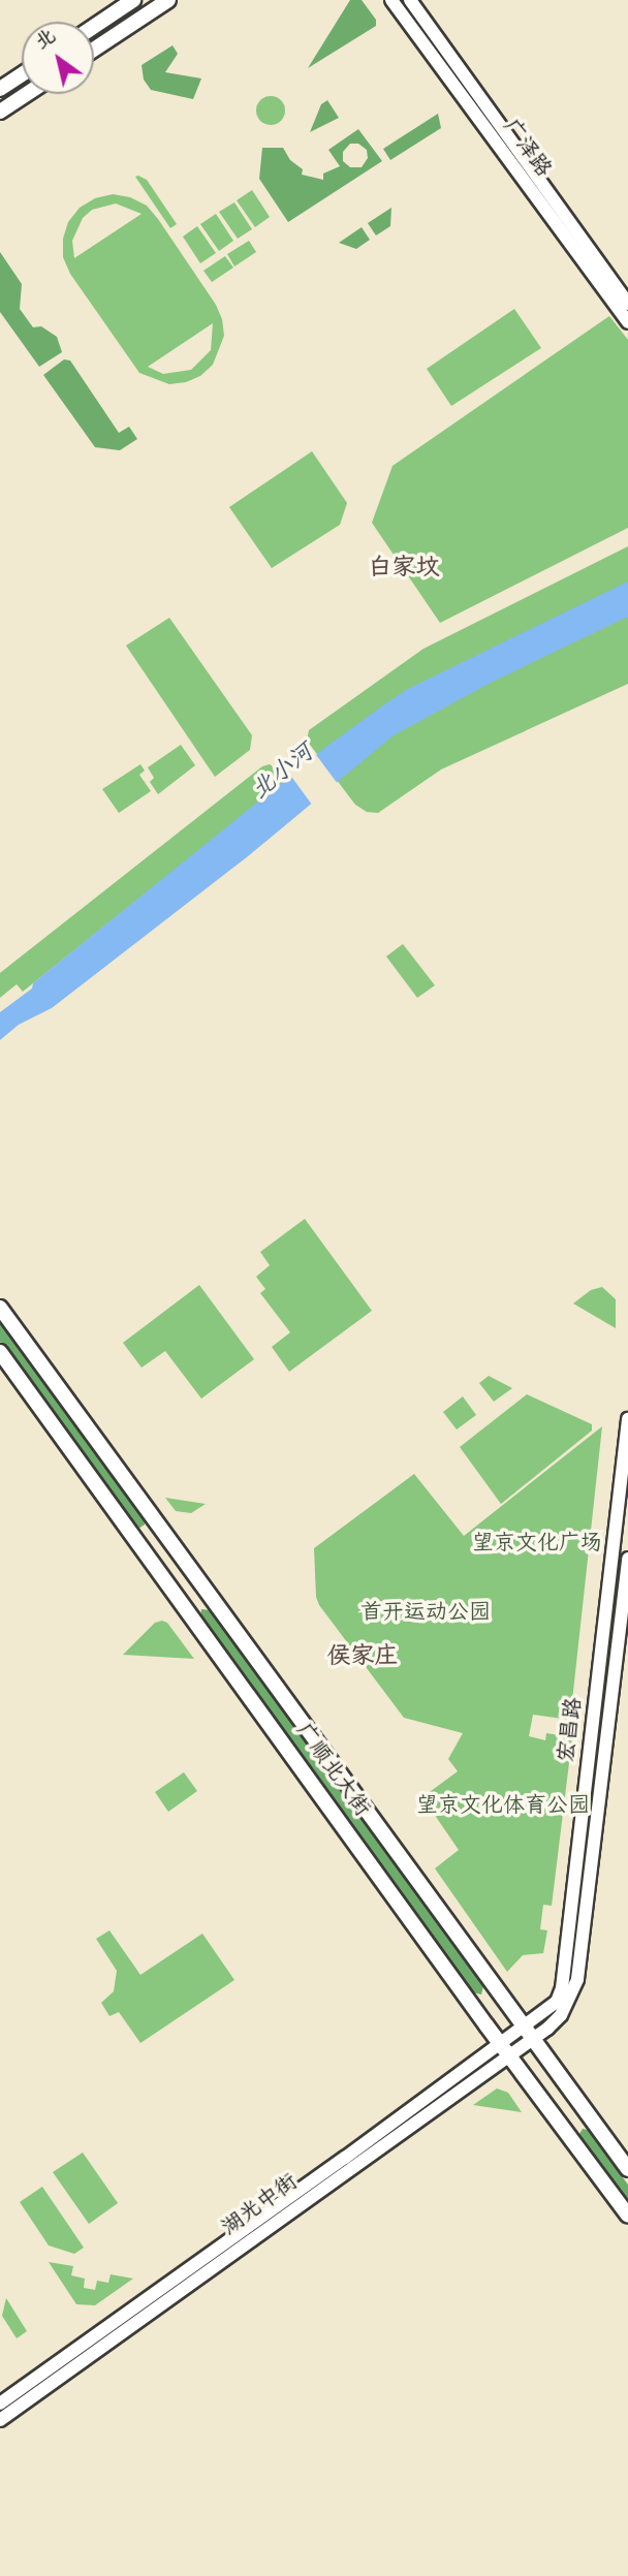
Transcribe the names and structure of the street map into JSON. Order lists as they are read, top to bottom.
{
  "streets": {
    "main road": [
      "广泽路",
      "宏昌路",
      "广顺北大街",
      "湖光中街"
    ]
  },
  "crossings": [
    ["宏昌路", "广顺北大街"],
    ["宏昌路", "湖光中街"],
    ["广顺北大街", "湖光中街"]
  ],
  "districts": ["白家坟", "侯家庄"],
  "water": ["北小河"],
  "parks": ["望京文化广场", "首开运动公园", "望京文化体育公园"],
  "north": "top left"
}
